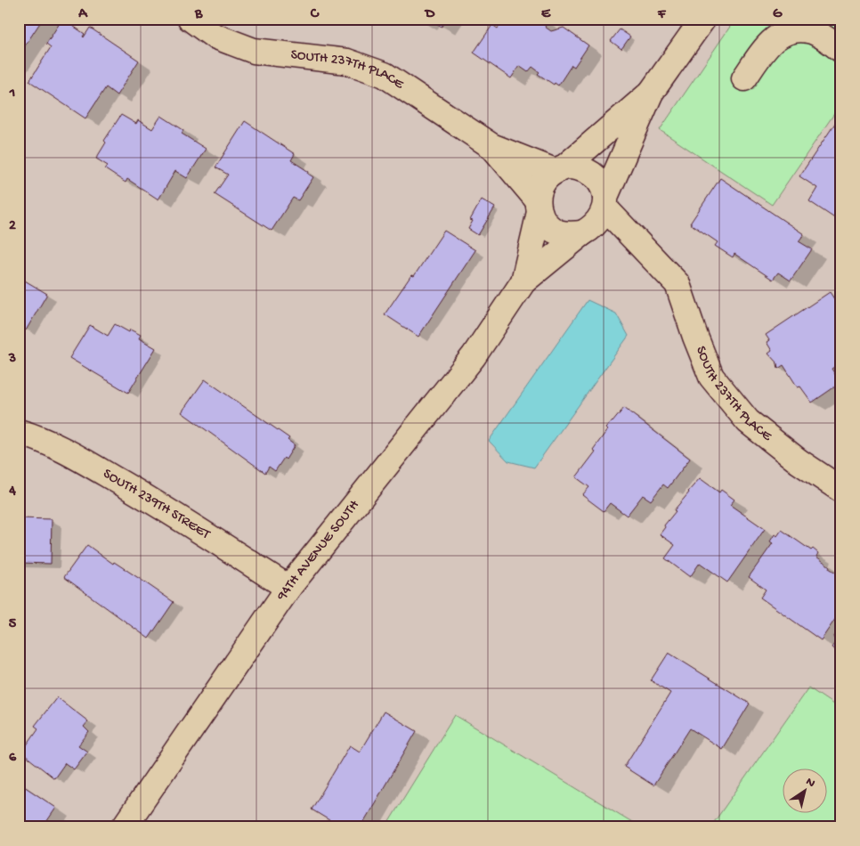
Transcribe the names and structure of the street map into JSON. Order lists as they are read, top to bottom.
{
  "streets": {
    "street": ["SOUTH 237TH PLACE", "SOUTH 239TH STREET", "94TH AVENUE SOUTH"]
  },
  "crossings": [
    ["SOUTH 237TH PLACE", "94TH AVENUE SOUTH"],
    ["SOUTH 239TH STREET", "94TH AVENUE SOUTH"]
  ],
  "north": "top right",
  "grid": {
    "columns": [
      "A",
      "B",
      "C",
      "D",
      "E",
      "F",
      "G"
    ],
    "rows": [
      "1",
      "2",
      "3",
      "4",
      "5",
      "6"
    ]
  }
}
